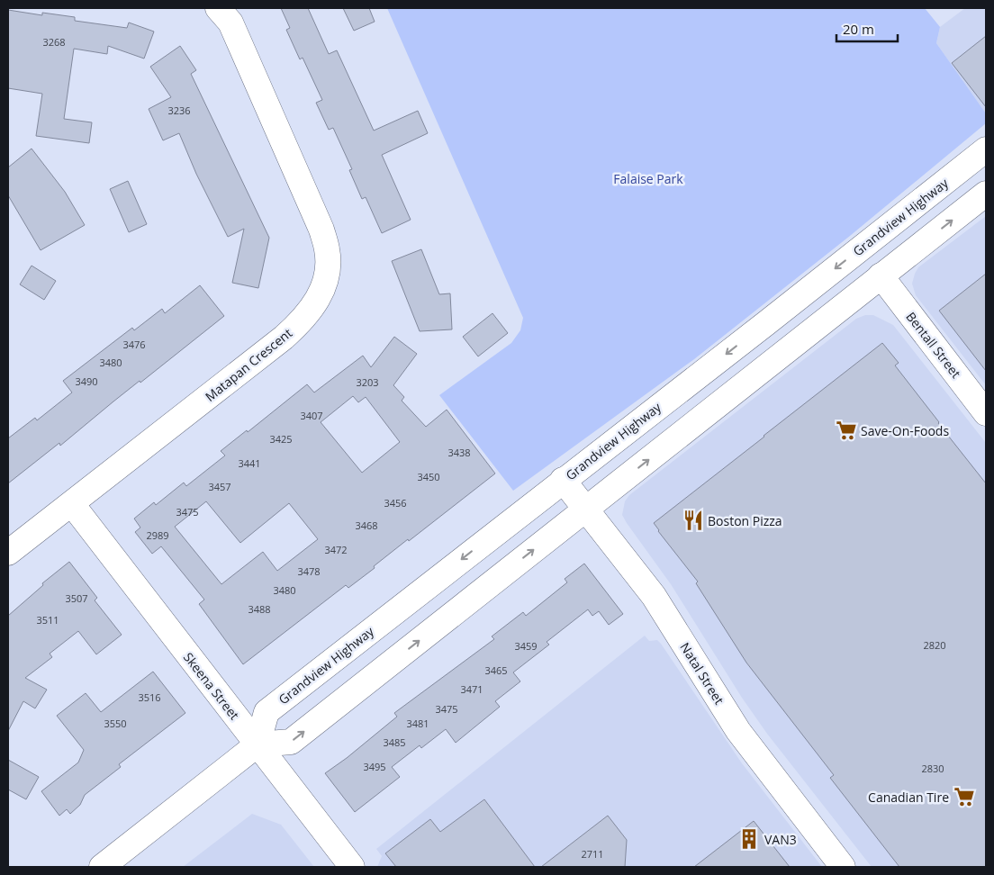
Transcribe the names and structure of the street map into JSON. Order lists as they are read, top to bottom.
{
  "streets": {
    "main road": [
      "Grandview Highway",
      "Bentall Street",
      "Matapan Crescent",
      "Natal Street",
      "Skeena Street"
    ]
  },
  "crossings": [
    ["Grandview Highway", "Natal Street"],
    ["Grandview Highway", "Skeena Street"],
    ["Matapan Crescent", "Skeena Street"]
  ],
  "parks": ["Falaise Park"],
  "places": {
    "supermarket": ["Save-On-Foods", "Canadian Tire"],
    "restaurant": ["Boston Pizza"],
    "building": ["VAN3"]
  },
  "house_numbers": [
    "3268",
    "3236",
    "3476",
    "3480",
    "3490",
    "3203",
    "3407",
    "3425",
    "3438",
    "3441",
    "3450",
    "3457",
    "3456",
    "3475",
    "3468",
    "2989",
    "3472",
    "3478",
    "3480",
    "3507",
    "3488",
    "3511",
    "2820",
    "3459",
    "3465",
    "3471",
    "3516",
    "3475",
    "3550",
    "3481",
    "3485",
    "3495",
    "2830",
    "2711"
  ],
  "scale_bar": "20 m"
}
